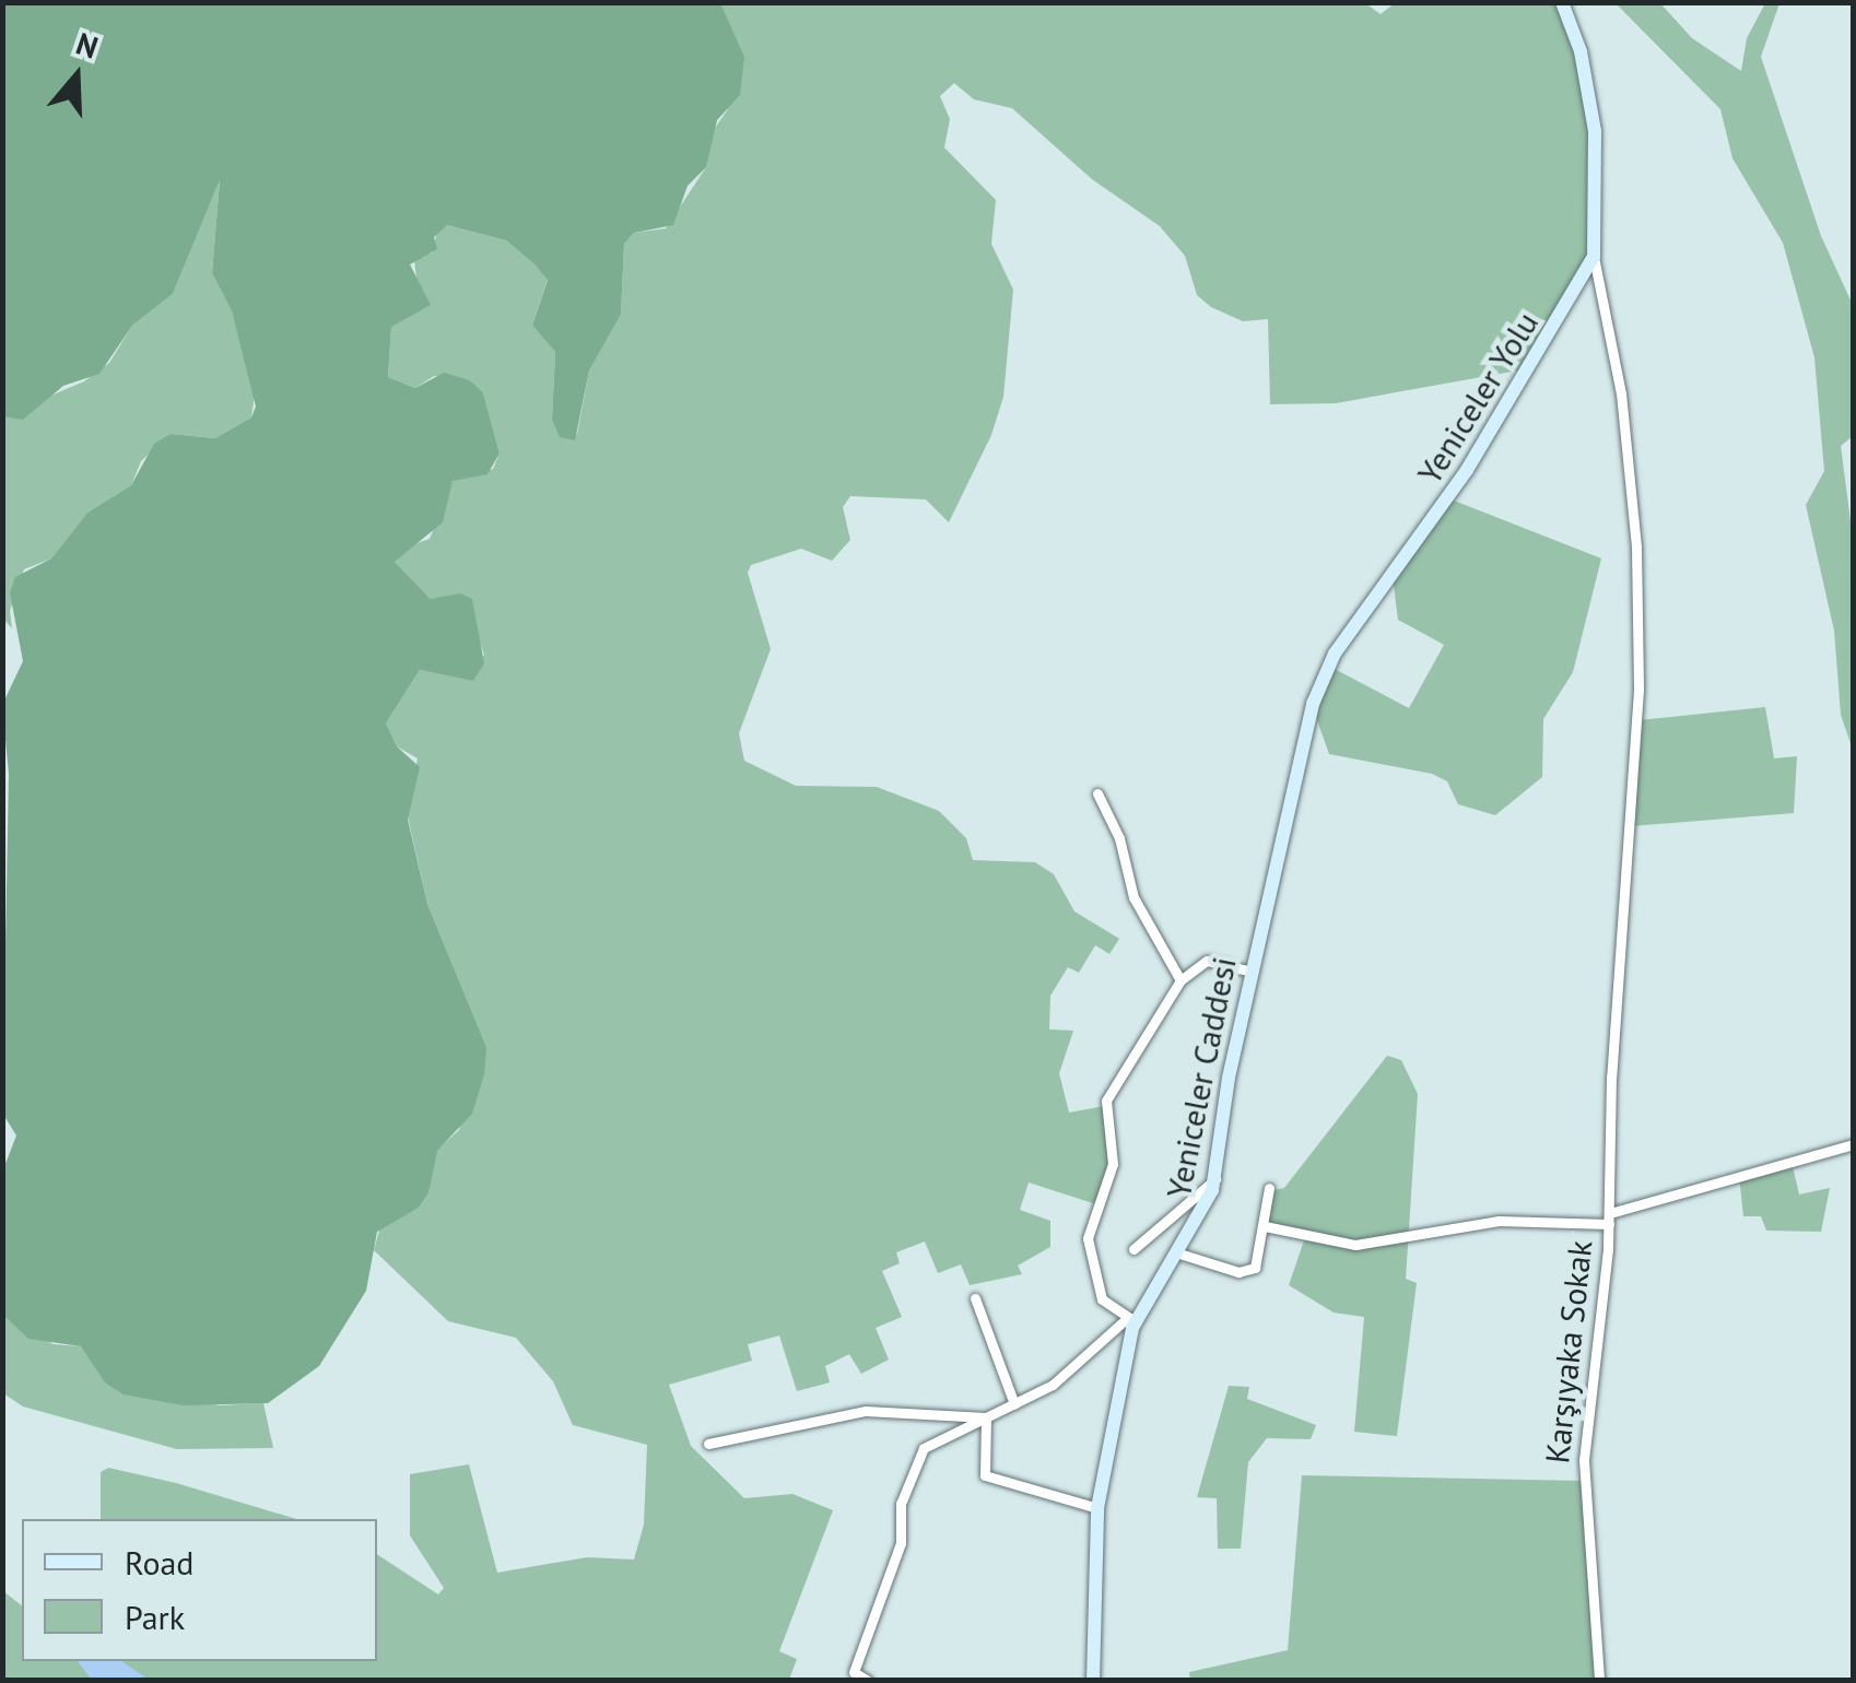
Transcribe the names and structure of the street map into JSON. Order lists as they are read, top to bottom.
{
  "streets": {
    "street": ["Yeniceler Yolu", "Yeniceler Caddesi", "Karşıyaka Sokak"]
  },
  "crossings": [
    ["Yeniceler Yolu", "Yeniceler Caddesi"],
    ["Yeniceler Yolu", "Karşıyaka Sokak"]
  ],
  "legend": ["Road", "Park"],
  "north": "top"
}
